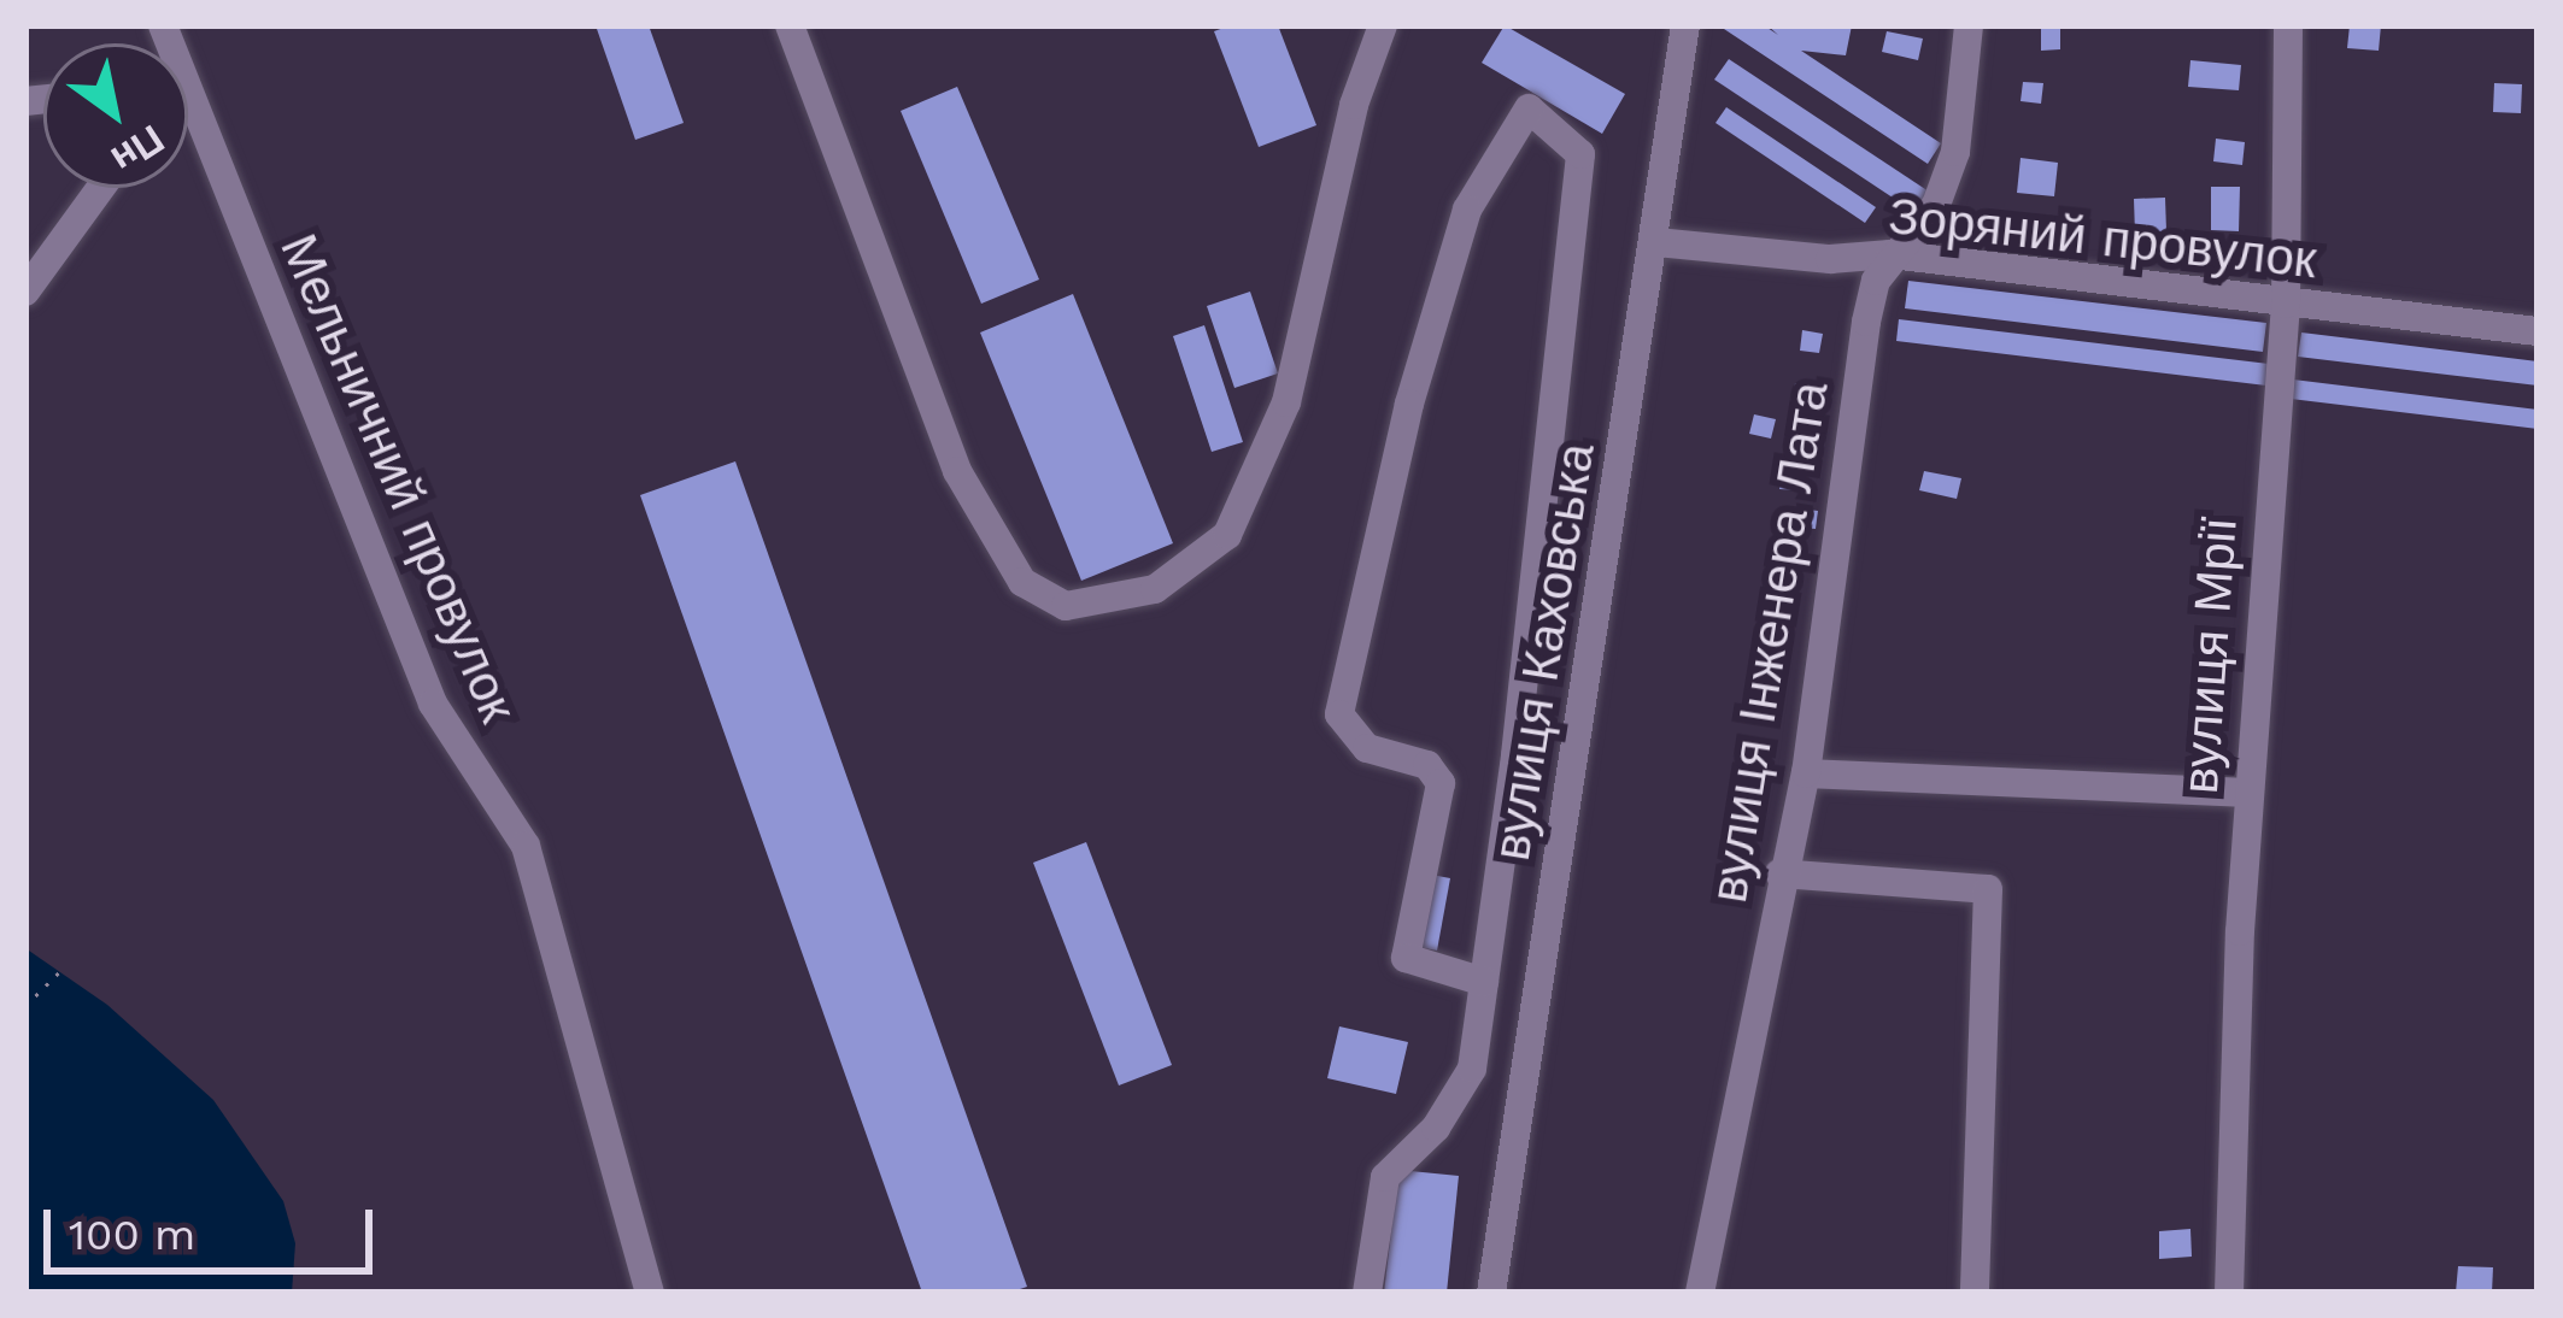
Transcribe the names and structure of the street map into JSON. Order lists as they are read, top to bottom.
{
  "streets": {
    "street": [
      "Зоряний провулок",
      "Мельничний провулок",
      "вулиця Інженера Лата",
      "вулиця Каховська",
      "вулиця Мрії"
    ]
  },
  "crossings": [
    ["Зоряний провулок", "вулиця Інженера Лата"],
    ["Зоряний провулок", "вулиця Каховська"],
    ["Зоряний провулок", "вулиця Мрії"]
  ],
  "scale_bar": "100 m",
  "north": "bottom right"
}
